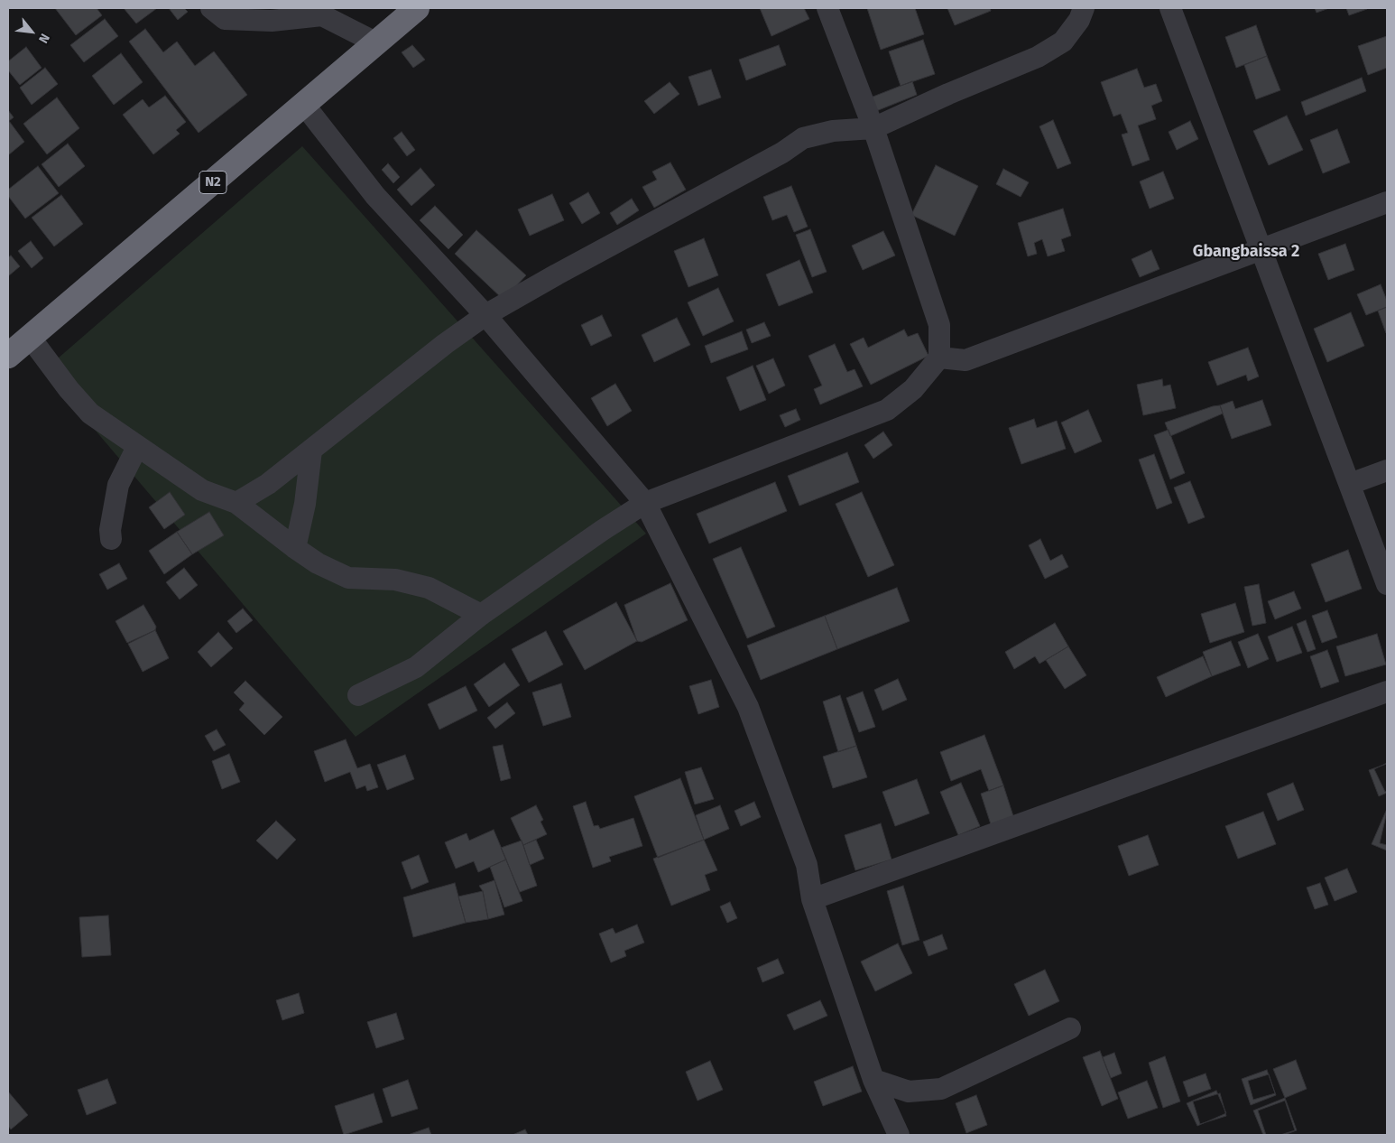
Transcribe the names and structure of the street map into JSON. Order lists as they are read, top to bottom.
{
  "streets": {
    "highway": ["N2"]
  },
  "districts": ["Gbangbaissa 2"],
  "north": "bottom right"
}
